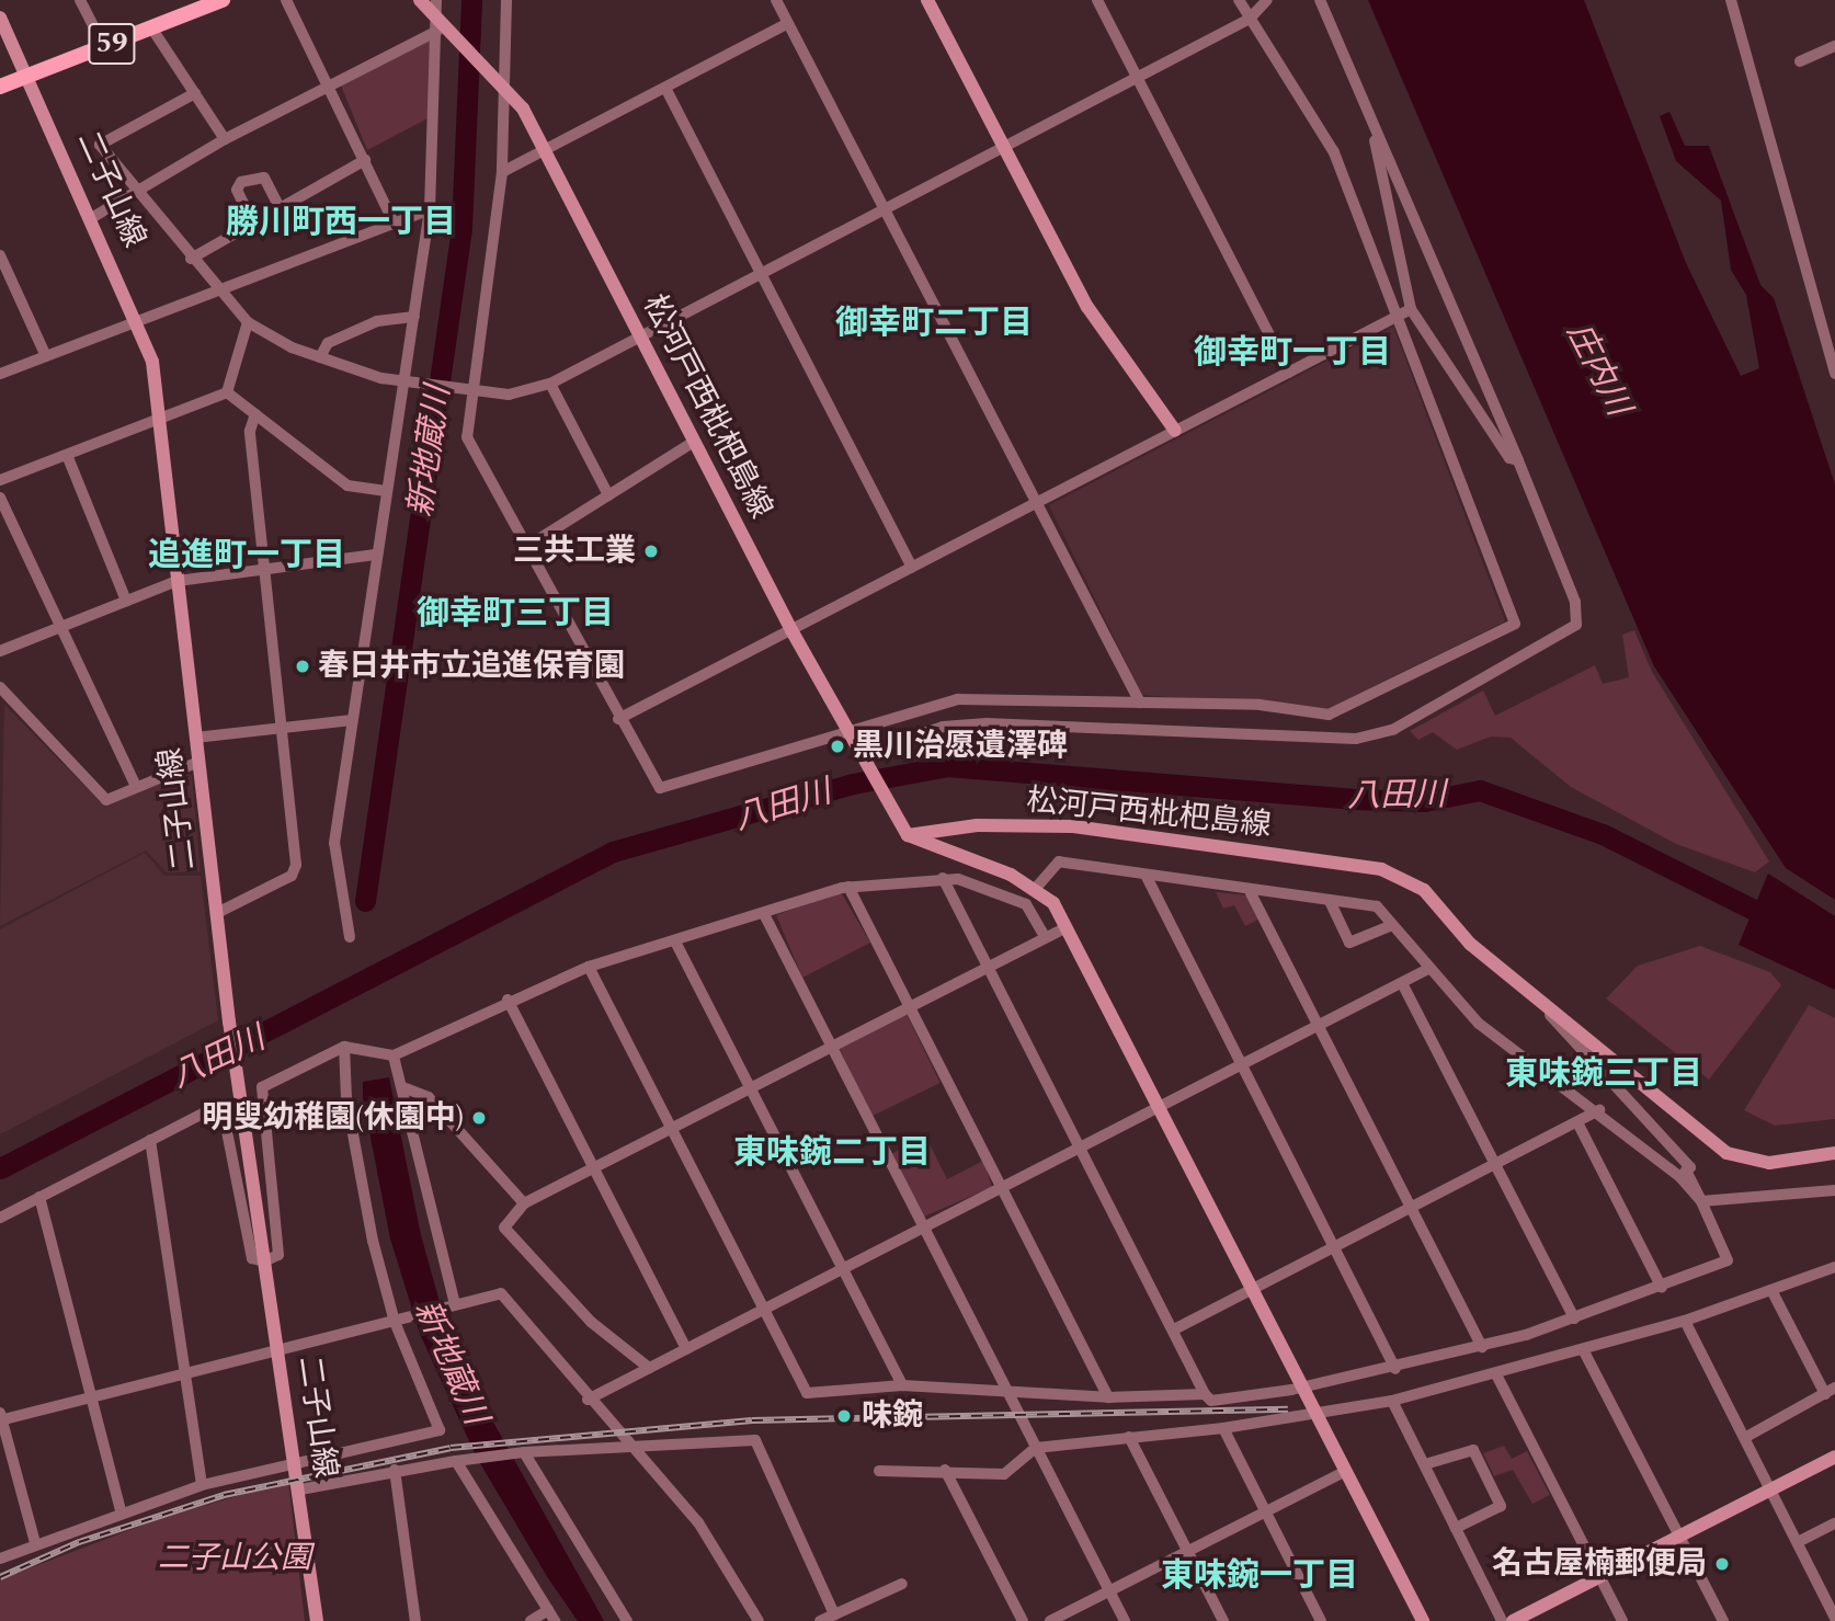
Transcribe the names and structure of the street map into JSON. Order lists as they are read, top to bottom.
{
  "streets": {
    "main road": ["59"],
    "street": ["二子山線", "松河戸西枇杷島線"]
  },
  "crossings": [
    ["59", "二子山線"]
  ],
  "districts": [
    "勝川町西一丁目",
    "御幸町二丁目",
    "御幸町一丁目",
    "追進町一丁目",
    "御幸町三丁目",
    "東味鋺三丁目",
    "東味鋺二丁目",
    "東味鋺一丁目"
  ],
  "water": ["庄内川", "新地蔵川", "八田川"],
  "parks": ["二子山公園"],
  "places": [
    "三共工業",
    "春日井市立追進保育園",
    "黒川治愿遺澤碑",
    "明叟幼稚園(休園中)",
    "味鋺",
    "名古屋楠郵便局"
  ]
}
